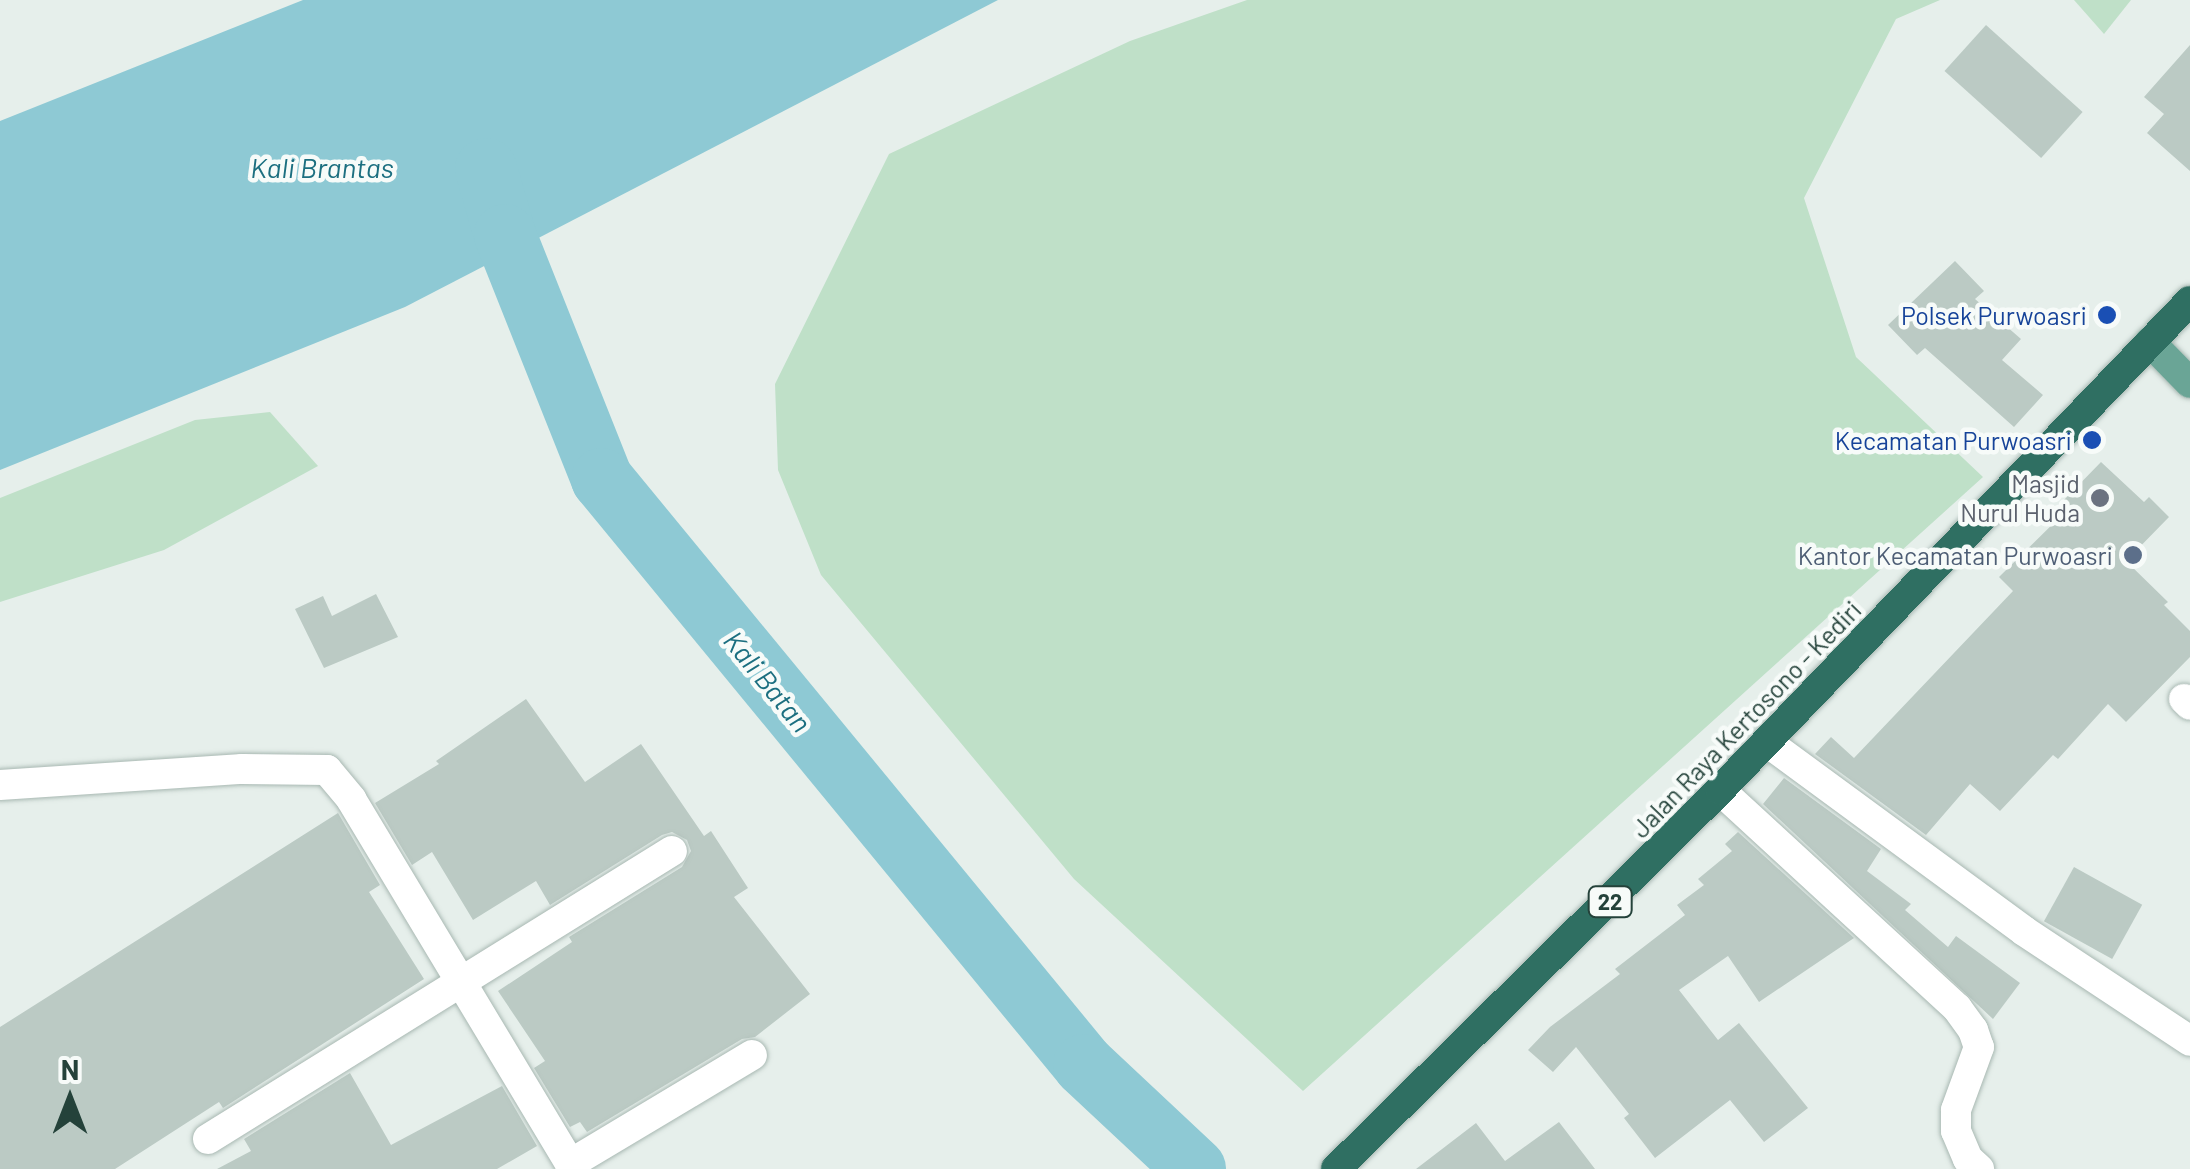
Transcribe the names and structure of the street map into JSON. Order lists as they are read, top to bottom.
{
  "streets": {
    "highway": ["Jalan Raya Kertosono - Kediri", "22"]
  },
  "water": ["Kali Brantas", "Kali Batan"],
  "places": [
    "Polsek Purwoasri",
    "Kecamatan Purwoasri",
    "Masjid Nurul Huda",
    "Kantor Kecamatan Purwoasri"
  ],
  "north": "top"
}
